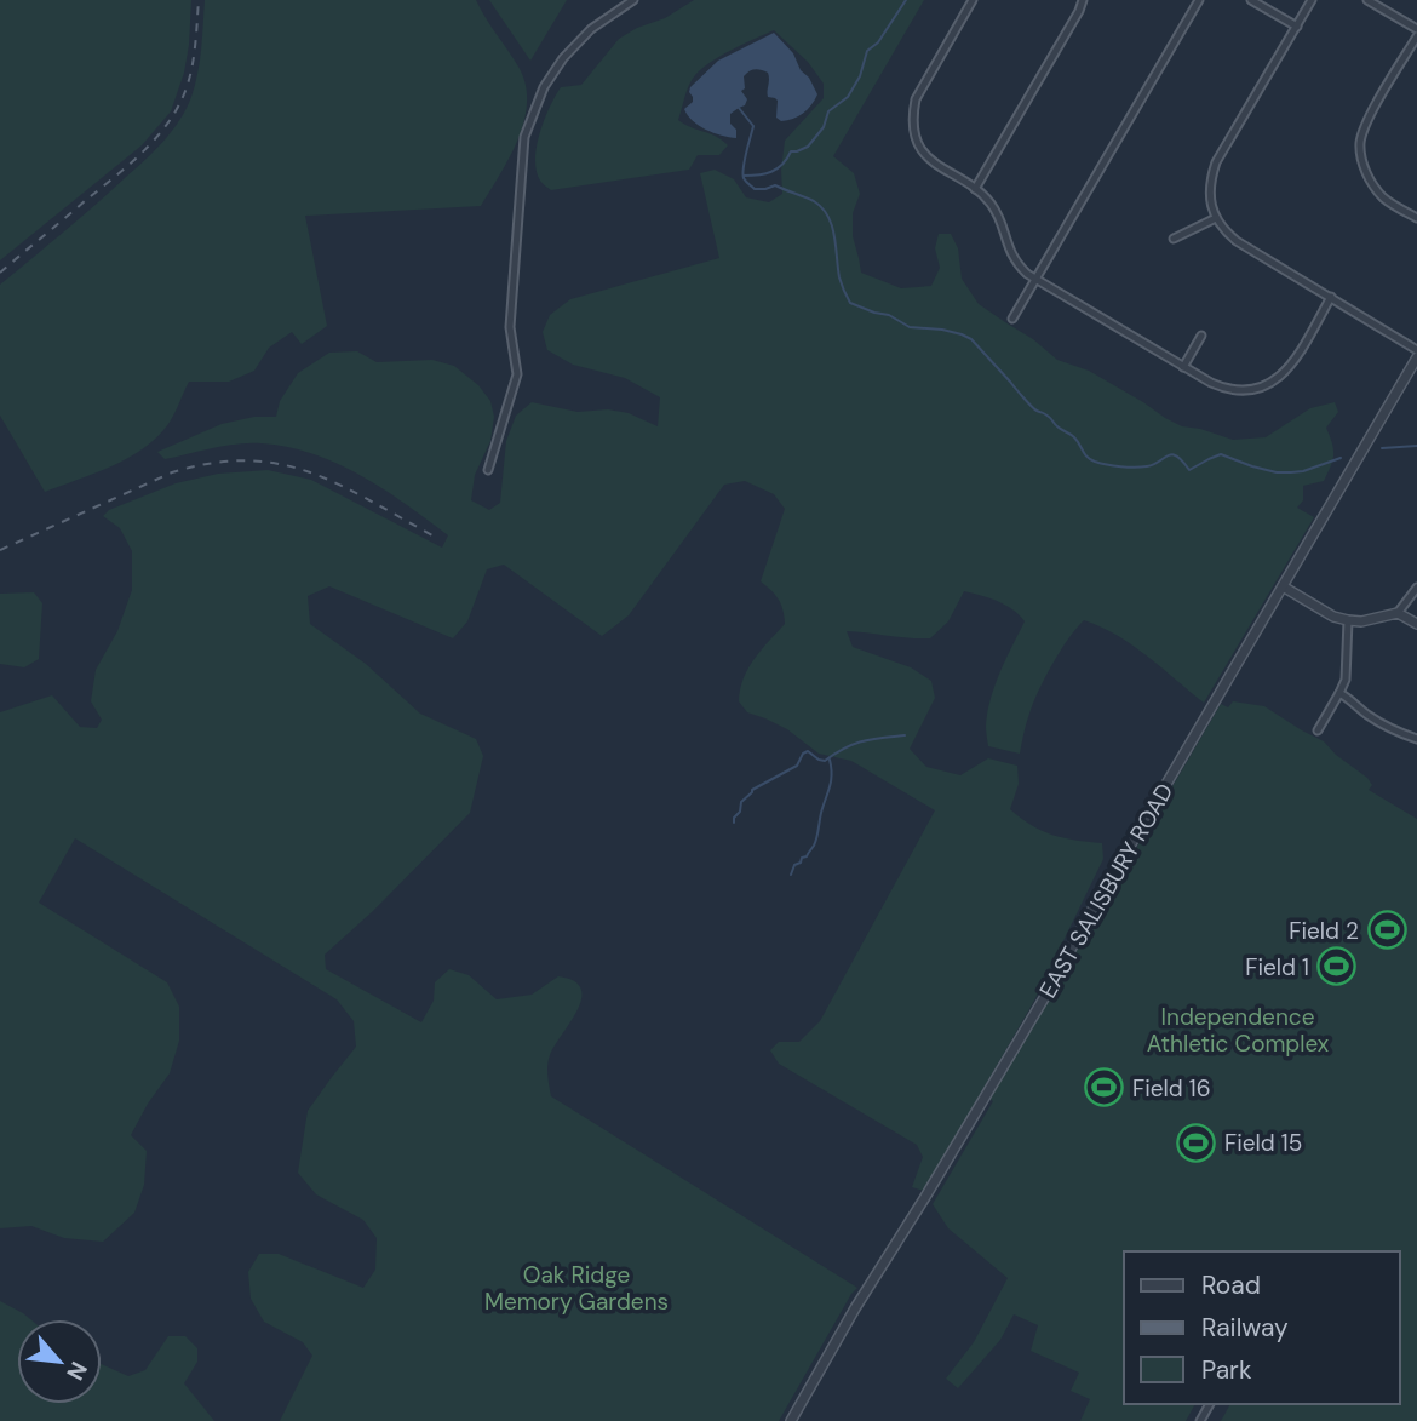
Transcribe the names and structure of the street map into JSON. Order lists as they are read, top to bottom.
{
  "streets": {
    "street": ["EAST SALISBURY ROAD"]
  },
  "parks": ["Independence Athletic Complex", "Oak Ridge Memory Gardens"],
  "places": {
    "sports": [
      "Field 2",
      "Field 1",
      "Field 16",
      "Field 15"
    ]
  },
  "legend": ["Road", "Railway", "Park"],
  "north": "bottom right"
}
